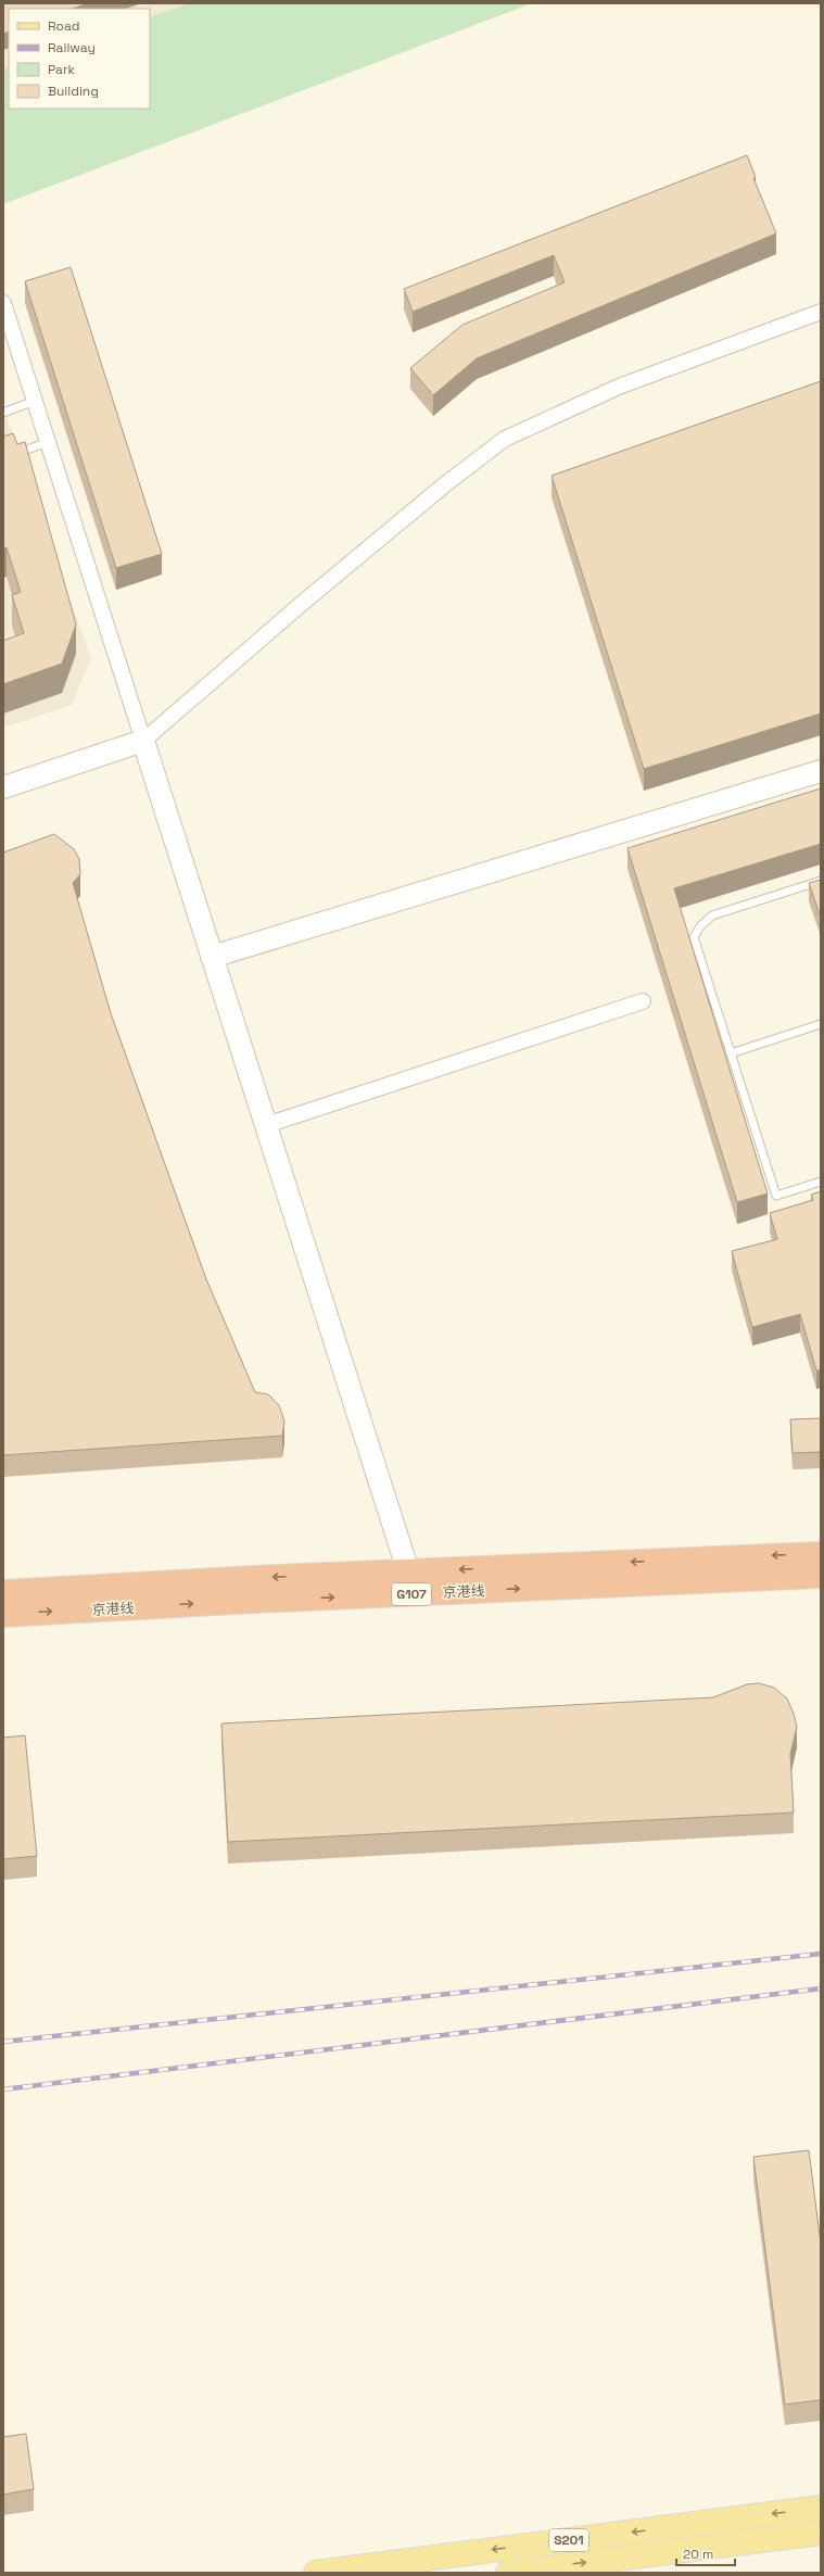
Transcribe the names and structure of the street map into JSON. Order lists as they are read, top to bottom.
{
  "streets": {
    "highway": ["京港线", "G107"],
    "main road": ["S201"]
  },
  "legend": [
    "Road",
    "Railway",
    "Park",
    "Building"
  ],
  "scale_bar": "20 m"
}
